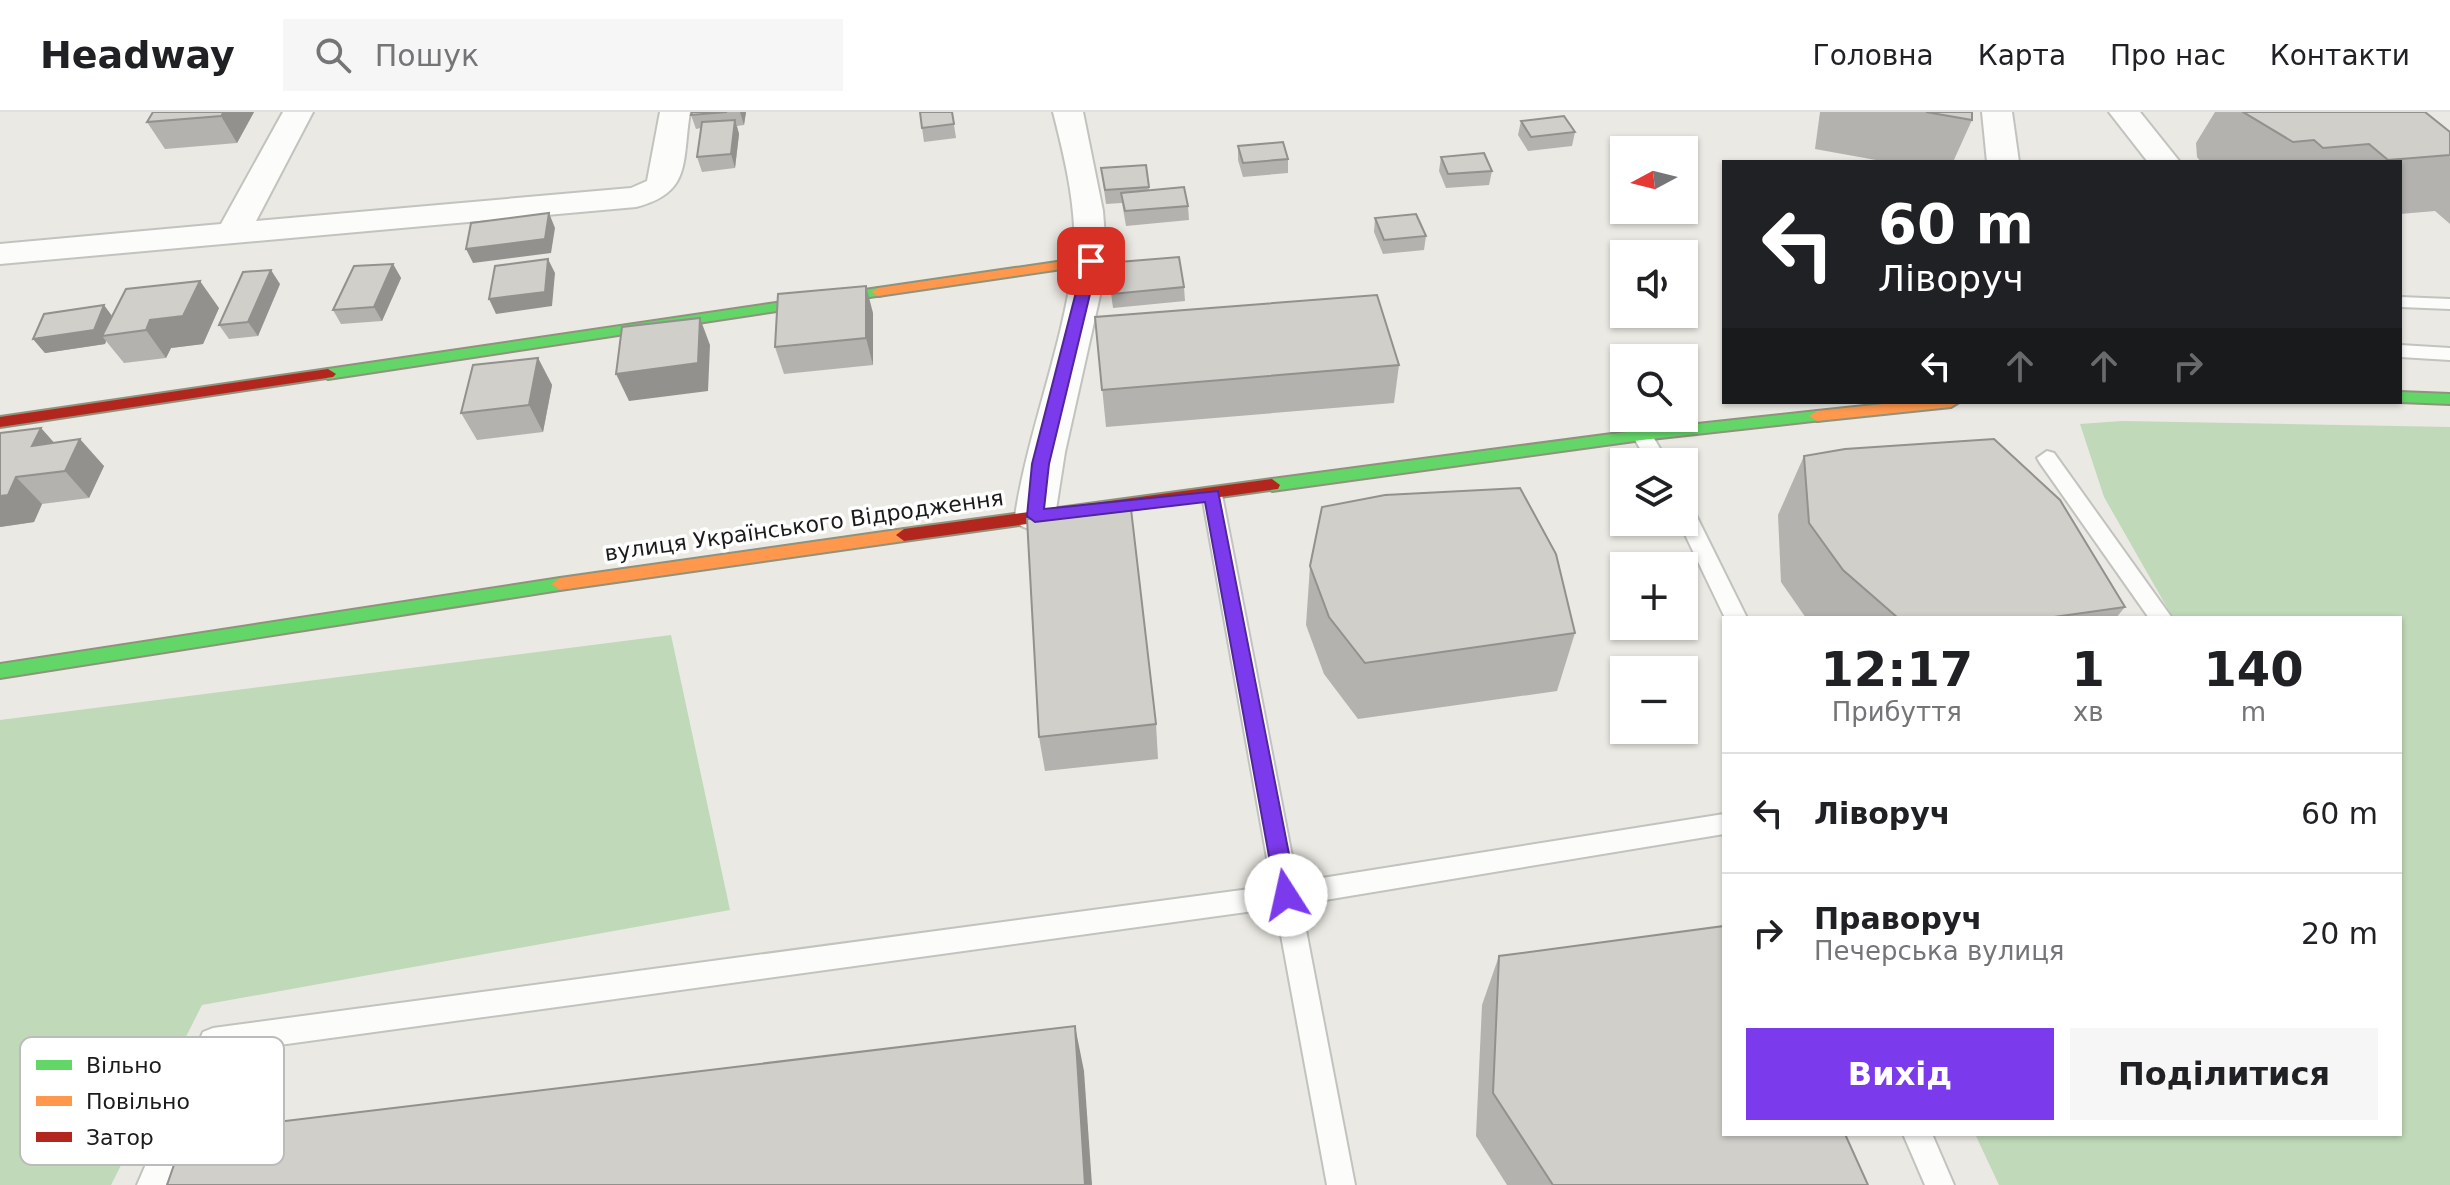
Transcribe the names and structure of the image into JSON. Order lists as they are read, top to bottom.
{
  "streets": {
    "street": ["вулиця Українського Відродження"]
  },
  "legend": ["Вільно", "Повільно", "Затор"],
  "north": "left",
  "page": {
    "header": "Headway",
    "search": "Пошук",
    "nav": [
      "Головна",
      "Карта",
      "Про нас",
      "Контакти"
    ],
    "map_buttons": ["+", "−"],
    "turn": ["60 m", "Ліворуч"],
    "eta": [
      "12:17",
      "Прибуття",
      "1",
      "хв",
      "140",
      "m"
    ],
    "list": [
      {
        "name": "Ліворуч",
        "value": "60 m"
      },
      {
        "name": "Праворуч",
        "note": "Печерська вулиця",
        "value": "20 m"
      }
    ],
    "buttons": ["Вихід", "Поділитися"]
  }
}
